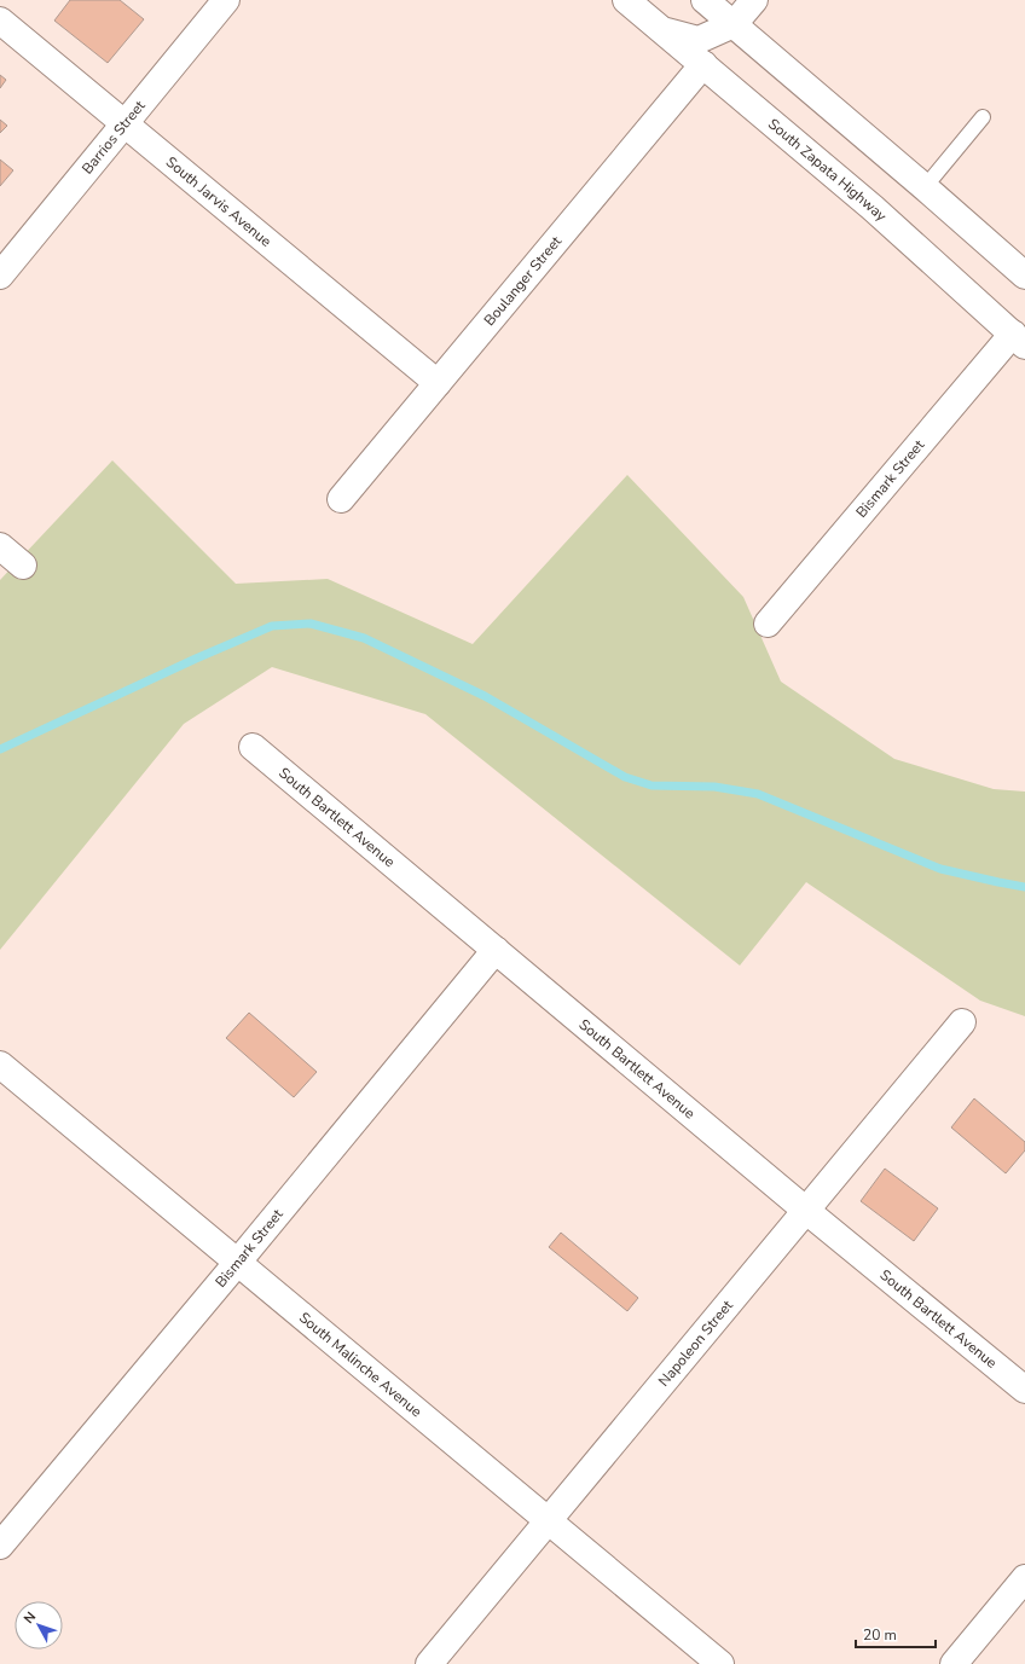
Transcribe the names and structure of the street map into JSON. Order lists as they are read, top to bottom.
{
  "streets": {
    "street": [
      "Barrios Street",
      "South Zapata Highway",
      "South Jarvis Avenue",
      "Boulanger Street",
      "Bismark Street",
      "South Bartlett Avenue",
      "Napoleon Street",
      "South Malinche Avenue"
    ]
  },
  "crossings": [
    ["Barrios Street", "South Jarvis Avenue"],
    ["South Zapata Highway", "Boulanger Street"],
    ["South Zapata Highway", "Bismark Street"],
    ["South Jarvis Avenue", "Boulanger Street"],
    ["Bismark Street", "South Bartlett Avenue"],
    ["Bismark Street", "South Malinche Avenue"],
    ["South Bartlett Avenue", "Napoleon Street"],
    ["Napoleon Street", "South Malinche Avenue"]
  ],
  "scale_bar": "20 m",
  "north": "top left"
}
